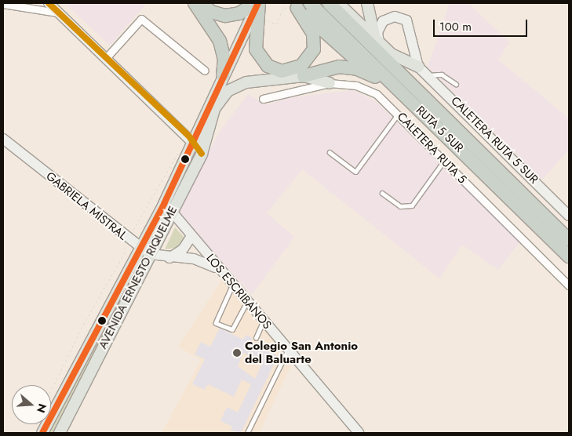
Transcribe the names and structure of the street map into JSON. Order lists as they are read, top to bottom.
{
  "streets": {
    "highway": ["RUTA 5 SUR"],
    "main road": [
      "CALETERA RUTA 5 SUR",
      "GABRIELA MISTRAL",
      "AVENIDA ERNESTO RIQUELME",
      "LOS ESCRIBANOS"
    ],
    "street": ["CALETERA RUTA 5"]
  },
  "crossings": [
    ["GABRIELA MISTRAL", "AVENIDA ERNESTO RIQUELME"],
    ["GABRIELA MISTRAL", "LOS ESCRIBANOS"],
    ["AVENIDA ERNESTO RIQUELME", "LOS ESCRIBANOS"]
  ],
  "places": ["Colegio San Antonio del Baluarte"],
  "scale_bar": "100 m",
  "north": "right"
}
